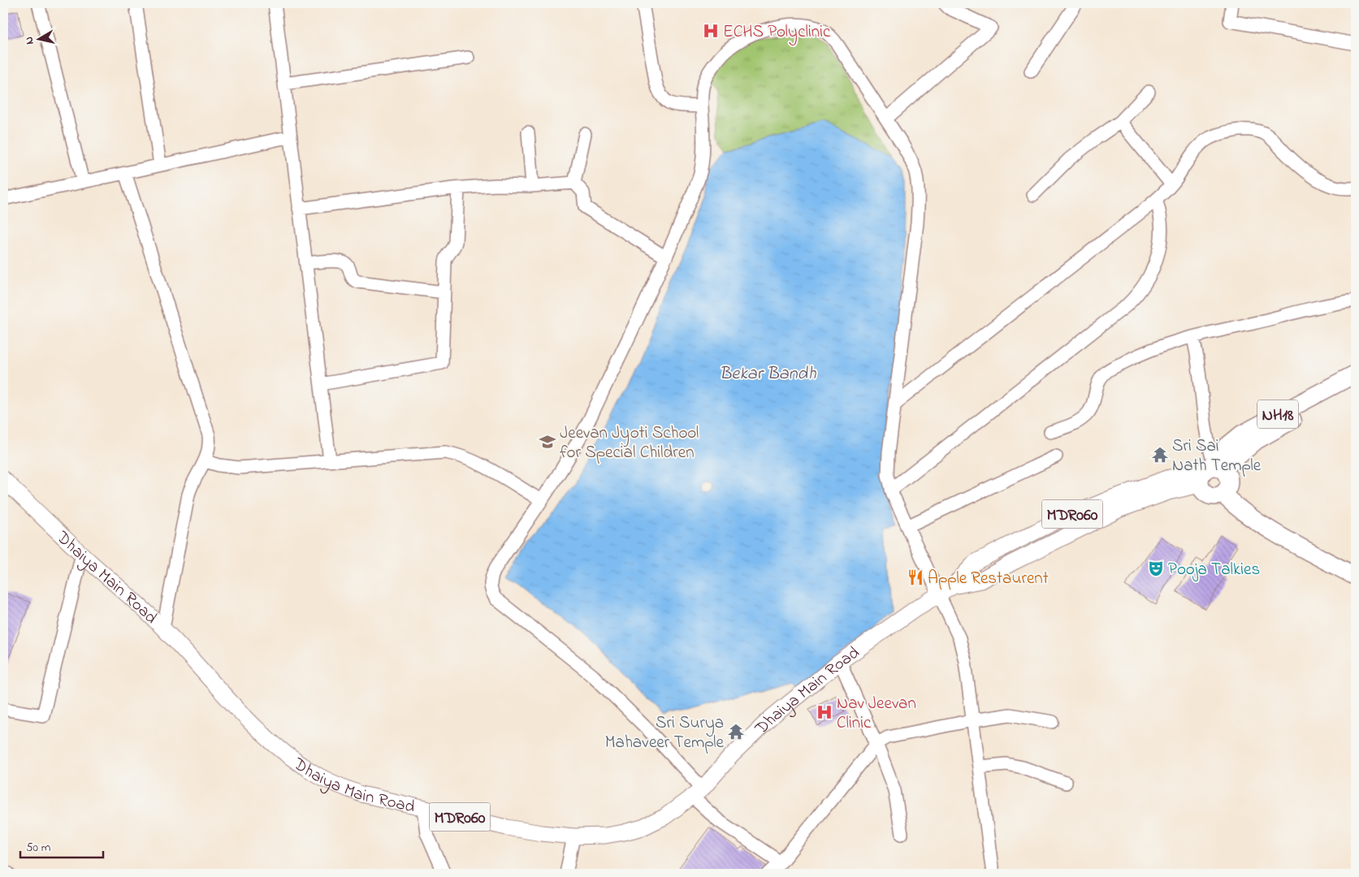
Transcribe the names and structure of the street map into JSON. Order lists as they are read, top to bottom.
{
  "streets": {
    "highway": ["NH18", "Dhaiya Main Road"],
    "main road": ["MDR060"]
  },
  "crossings": [
    ["NH18", "Dhaiya Main Road"]
  ],
  "water": ["Bekar Bandh"],
  "places": {
    "hospital": ["ECHS Polyclinic", "Nav Jeevan Clinic"],
    "school or university": ["Jeevan Jyoti School for Special Children"],
    "temple": ["Sri Sai Nath Temple", "Sri Surya Mahaveer Temple"],
    "theatre": ["Pooja Talkies"],
    "restaurant": ["Apple Restaurent"]
  },
  "scale_bar": "50 m",
  "north": "left"
}
